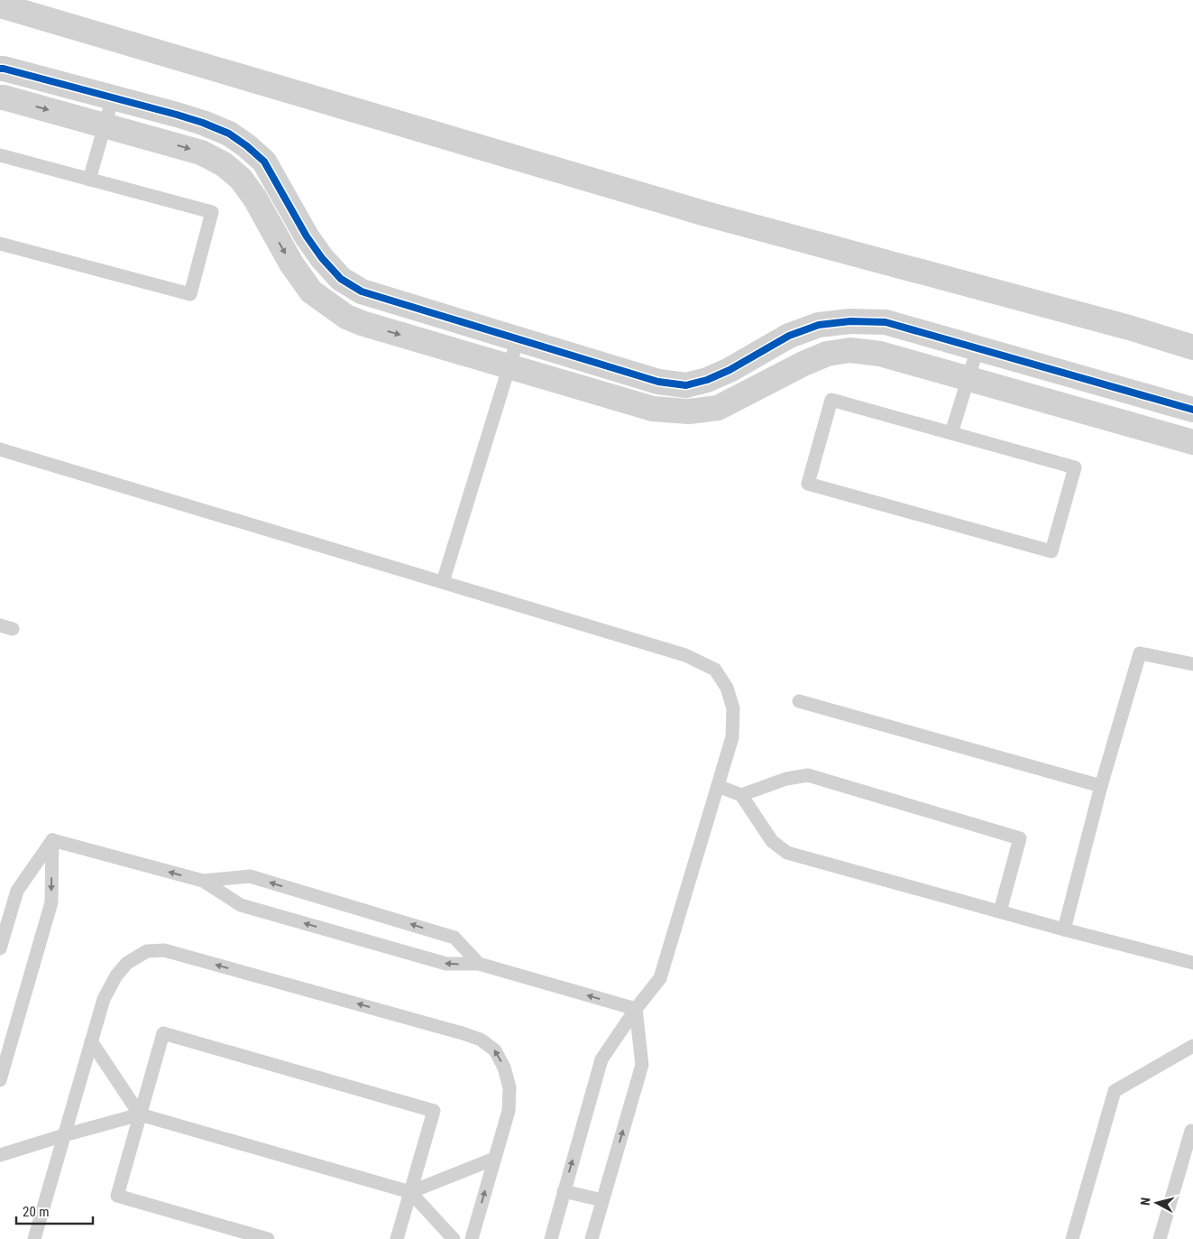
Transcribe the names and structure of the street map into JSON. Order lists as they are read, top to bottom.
{
  "scale_bar": "20 m",
  "north": "left"
}
